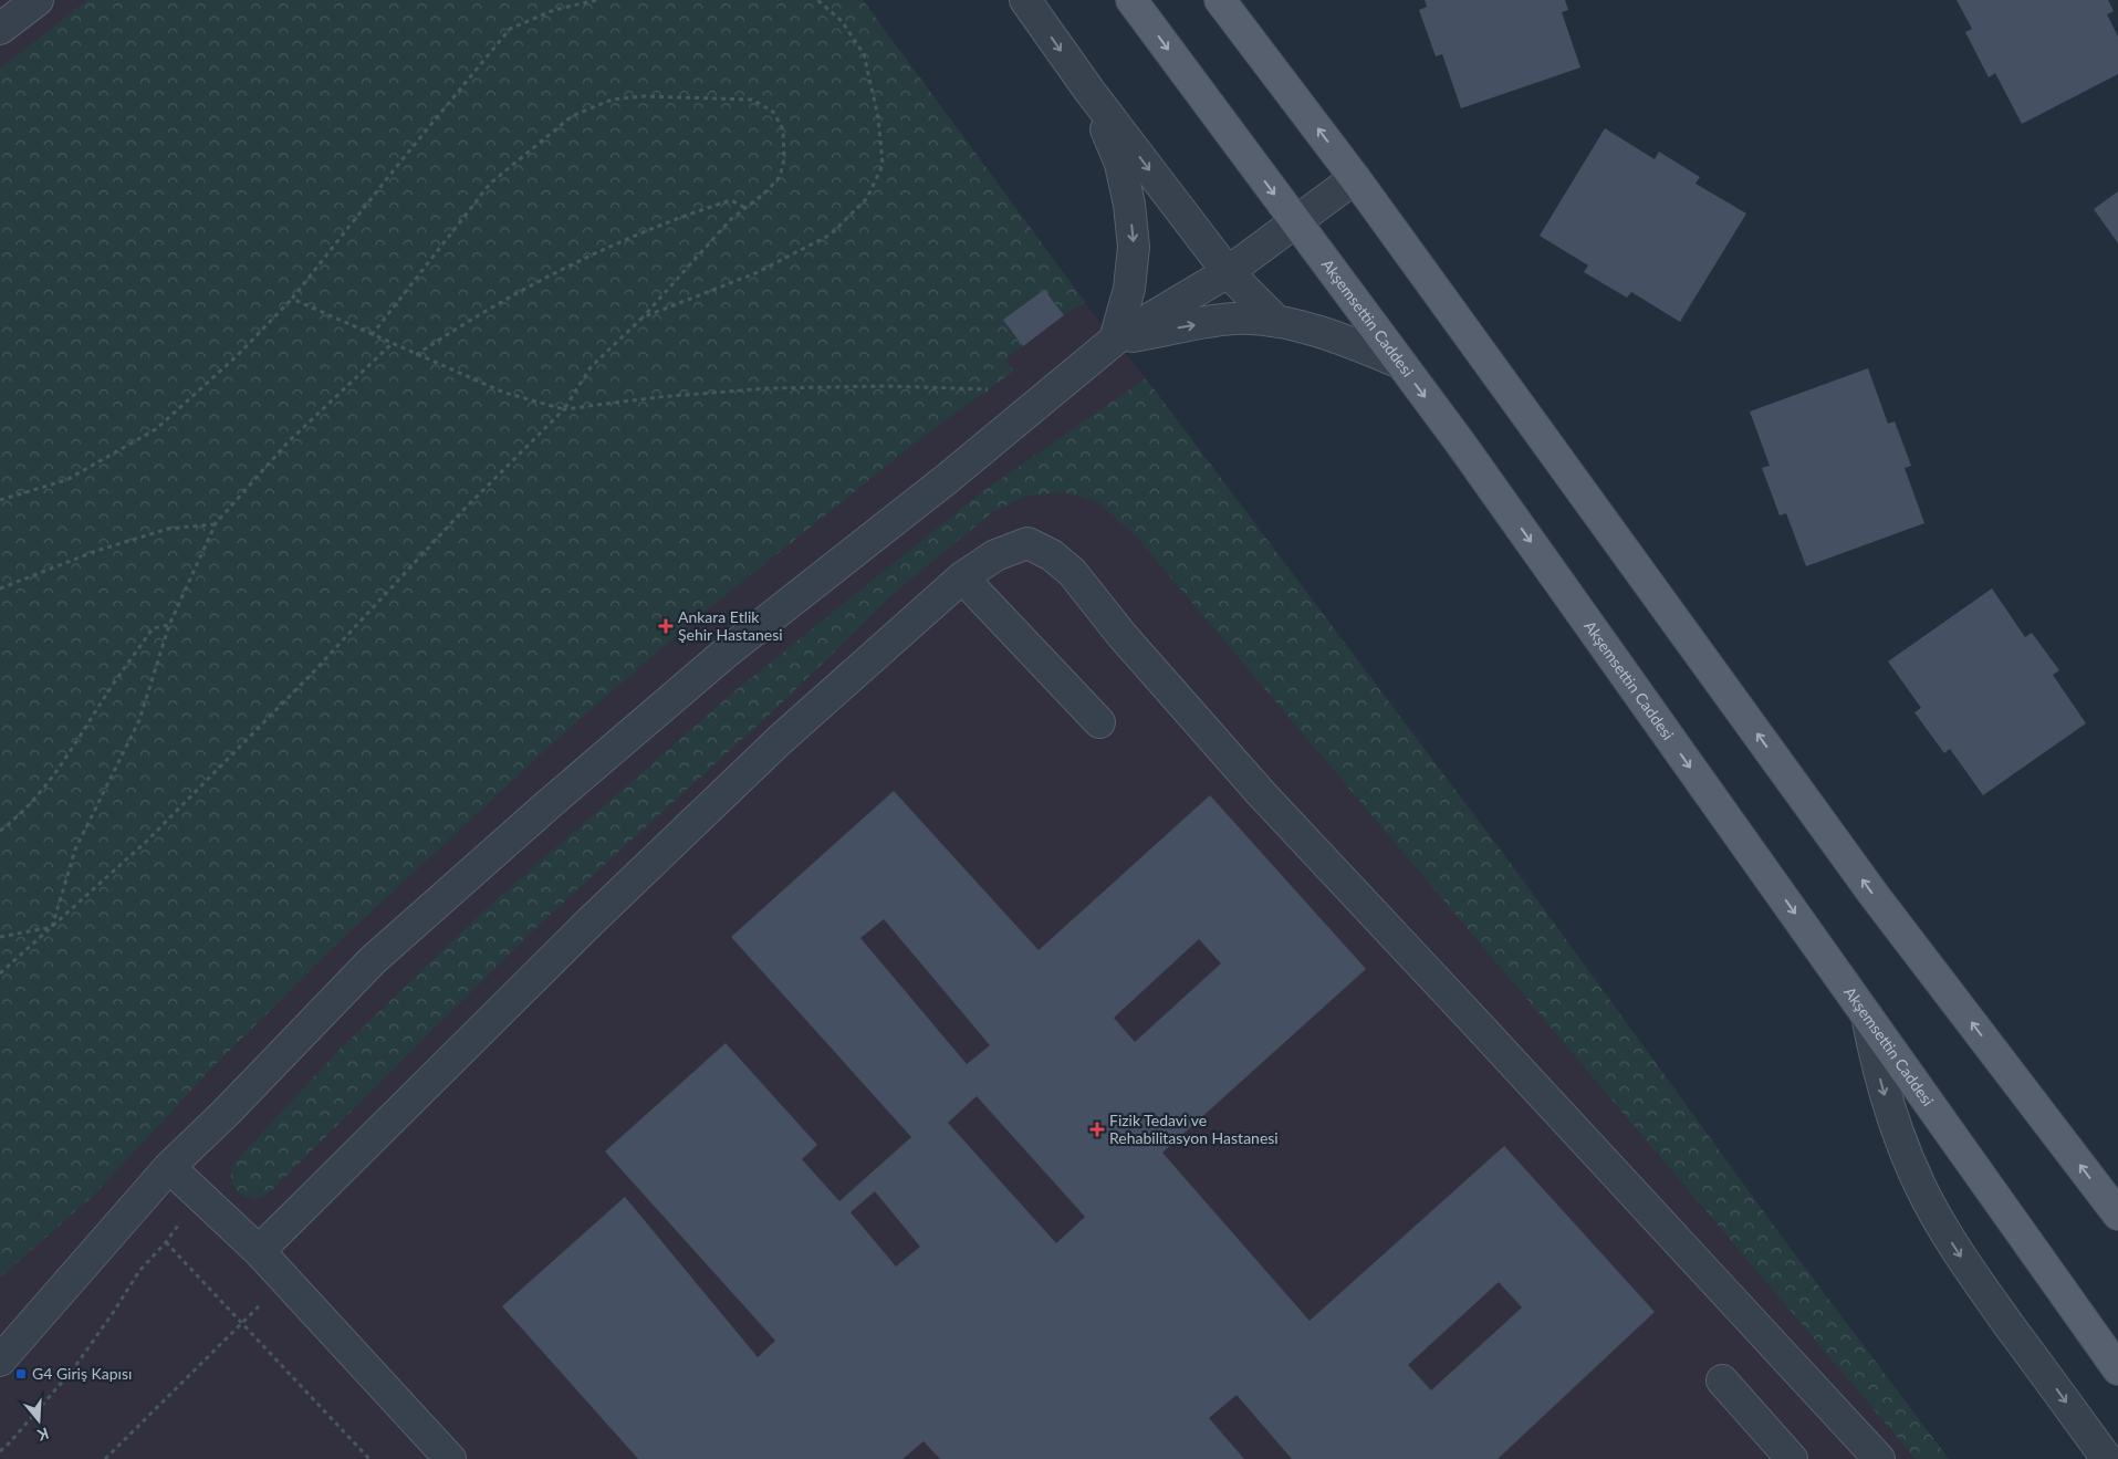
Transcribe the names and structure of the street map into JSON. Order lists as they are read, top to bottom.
{
  "streets": {
    "main road": ["Akşemsettin Caddesi"]
  },
  "places": {
    "health": ["Ankara Etlik Şehir Hastanesi", "Fizik Tedavi ve Rehabilitasyon Hastanesi"],
    "transit": ["G4 Giriş Kapısı"]
  },
  "north": "bottom"
}
